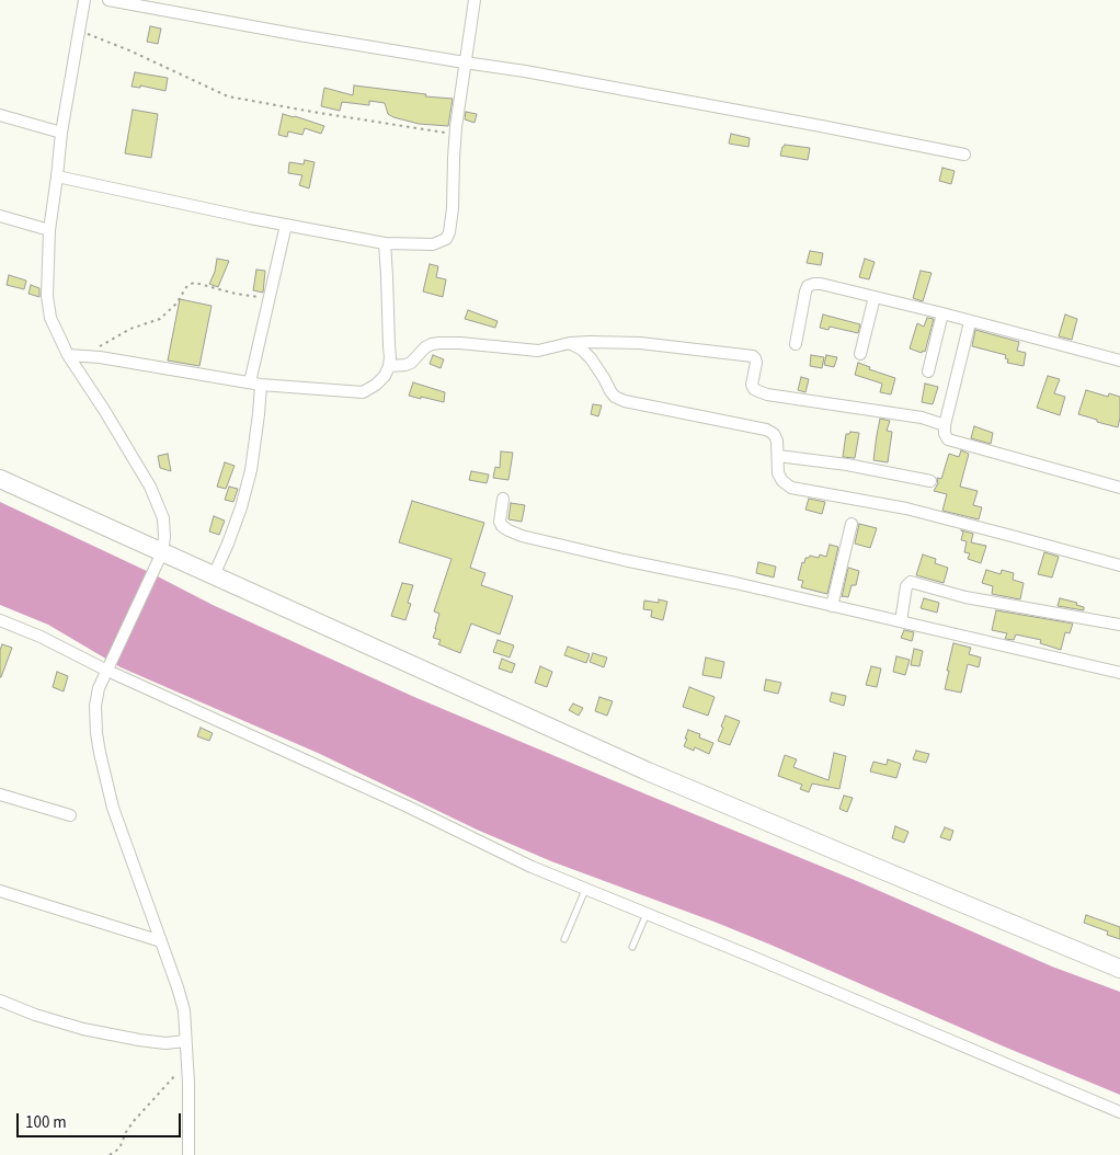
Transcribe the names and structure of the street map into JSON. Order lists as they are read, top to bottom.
{
  "scale_bar": "100 m"
}
